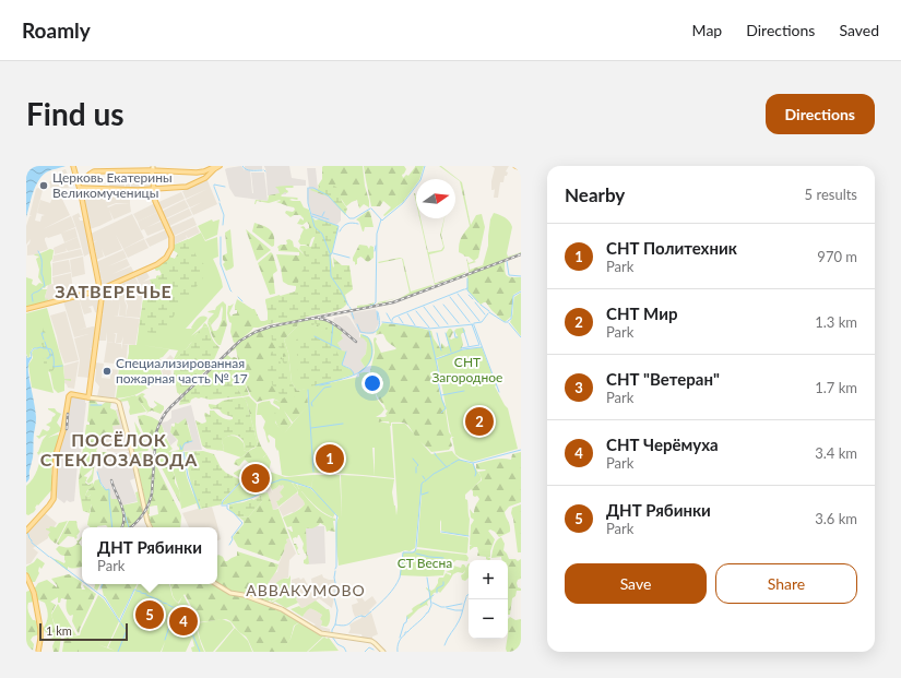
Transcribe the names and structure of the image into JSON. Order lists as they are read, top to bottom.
{
  "districts": ["ЗАТВЕРЕЧЬЕ", "ПОСЁЛОК СТЕКЛОЗАВОДА", "АВВАКУМОВО"],
  "parks": ["СНТ Загородное", "СТ Весна"],
  "places": ["Церковь Екатерины Великомученицы", "Специализированная пожарная часть № 17"],
  "scale_bar": "1 km",
  "north": "right",
  "page": {
    "header": "Roamly",
    "nav": ["Map", "Directions", "Saved"],
    "buttons": [
      "Directions",
      ["Save", "Share"]
    ],
    "title": "Find us",
    "heading": ["Nearby", "5 results"],
    "list": [
      {
        "mark": "1",
        "name": "СНТ Политехник",
        "note": "Park",
        "value": "970 m"
      },
      {
        "mark": "2",
        "name": "СНТ Мир",
        "note": "Park",
        "value": "1.3 km"
      },
      {
        "mark": "3",
        "name": "СНТ \"Ветеран\"",
        "note": "Park",
        "value": "1.7 km"
      },
      {
        "mark": "4",
        "name": "СНТ Черёмуха",
        "note": "Park",
        "value": "3.4 km"
      },
      {
        "mark": "5",
        "name": "ДНТ Рябинки",
        "note": "Park",
        "value": "3.6 km"
      }
    ],
    "pins": [
      "2",
      "1",
      "3",
      "5",
      "4"
    ],
    "popup": ["ДНТ Рябинки", "Park"],
    "map_buttons": ["+", "−"],
    "scale": "1 km"
  }
}
